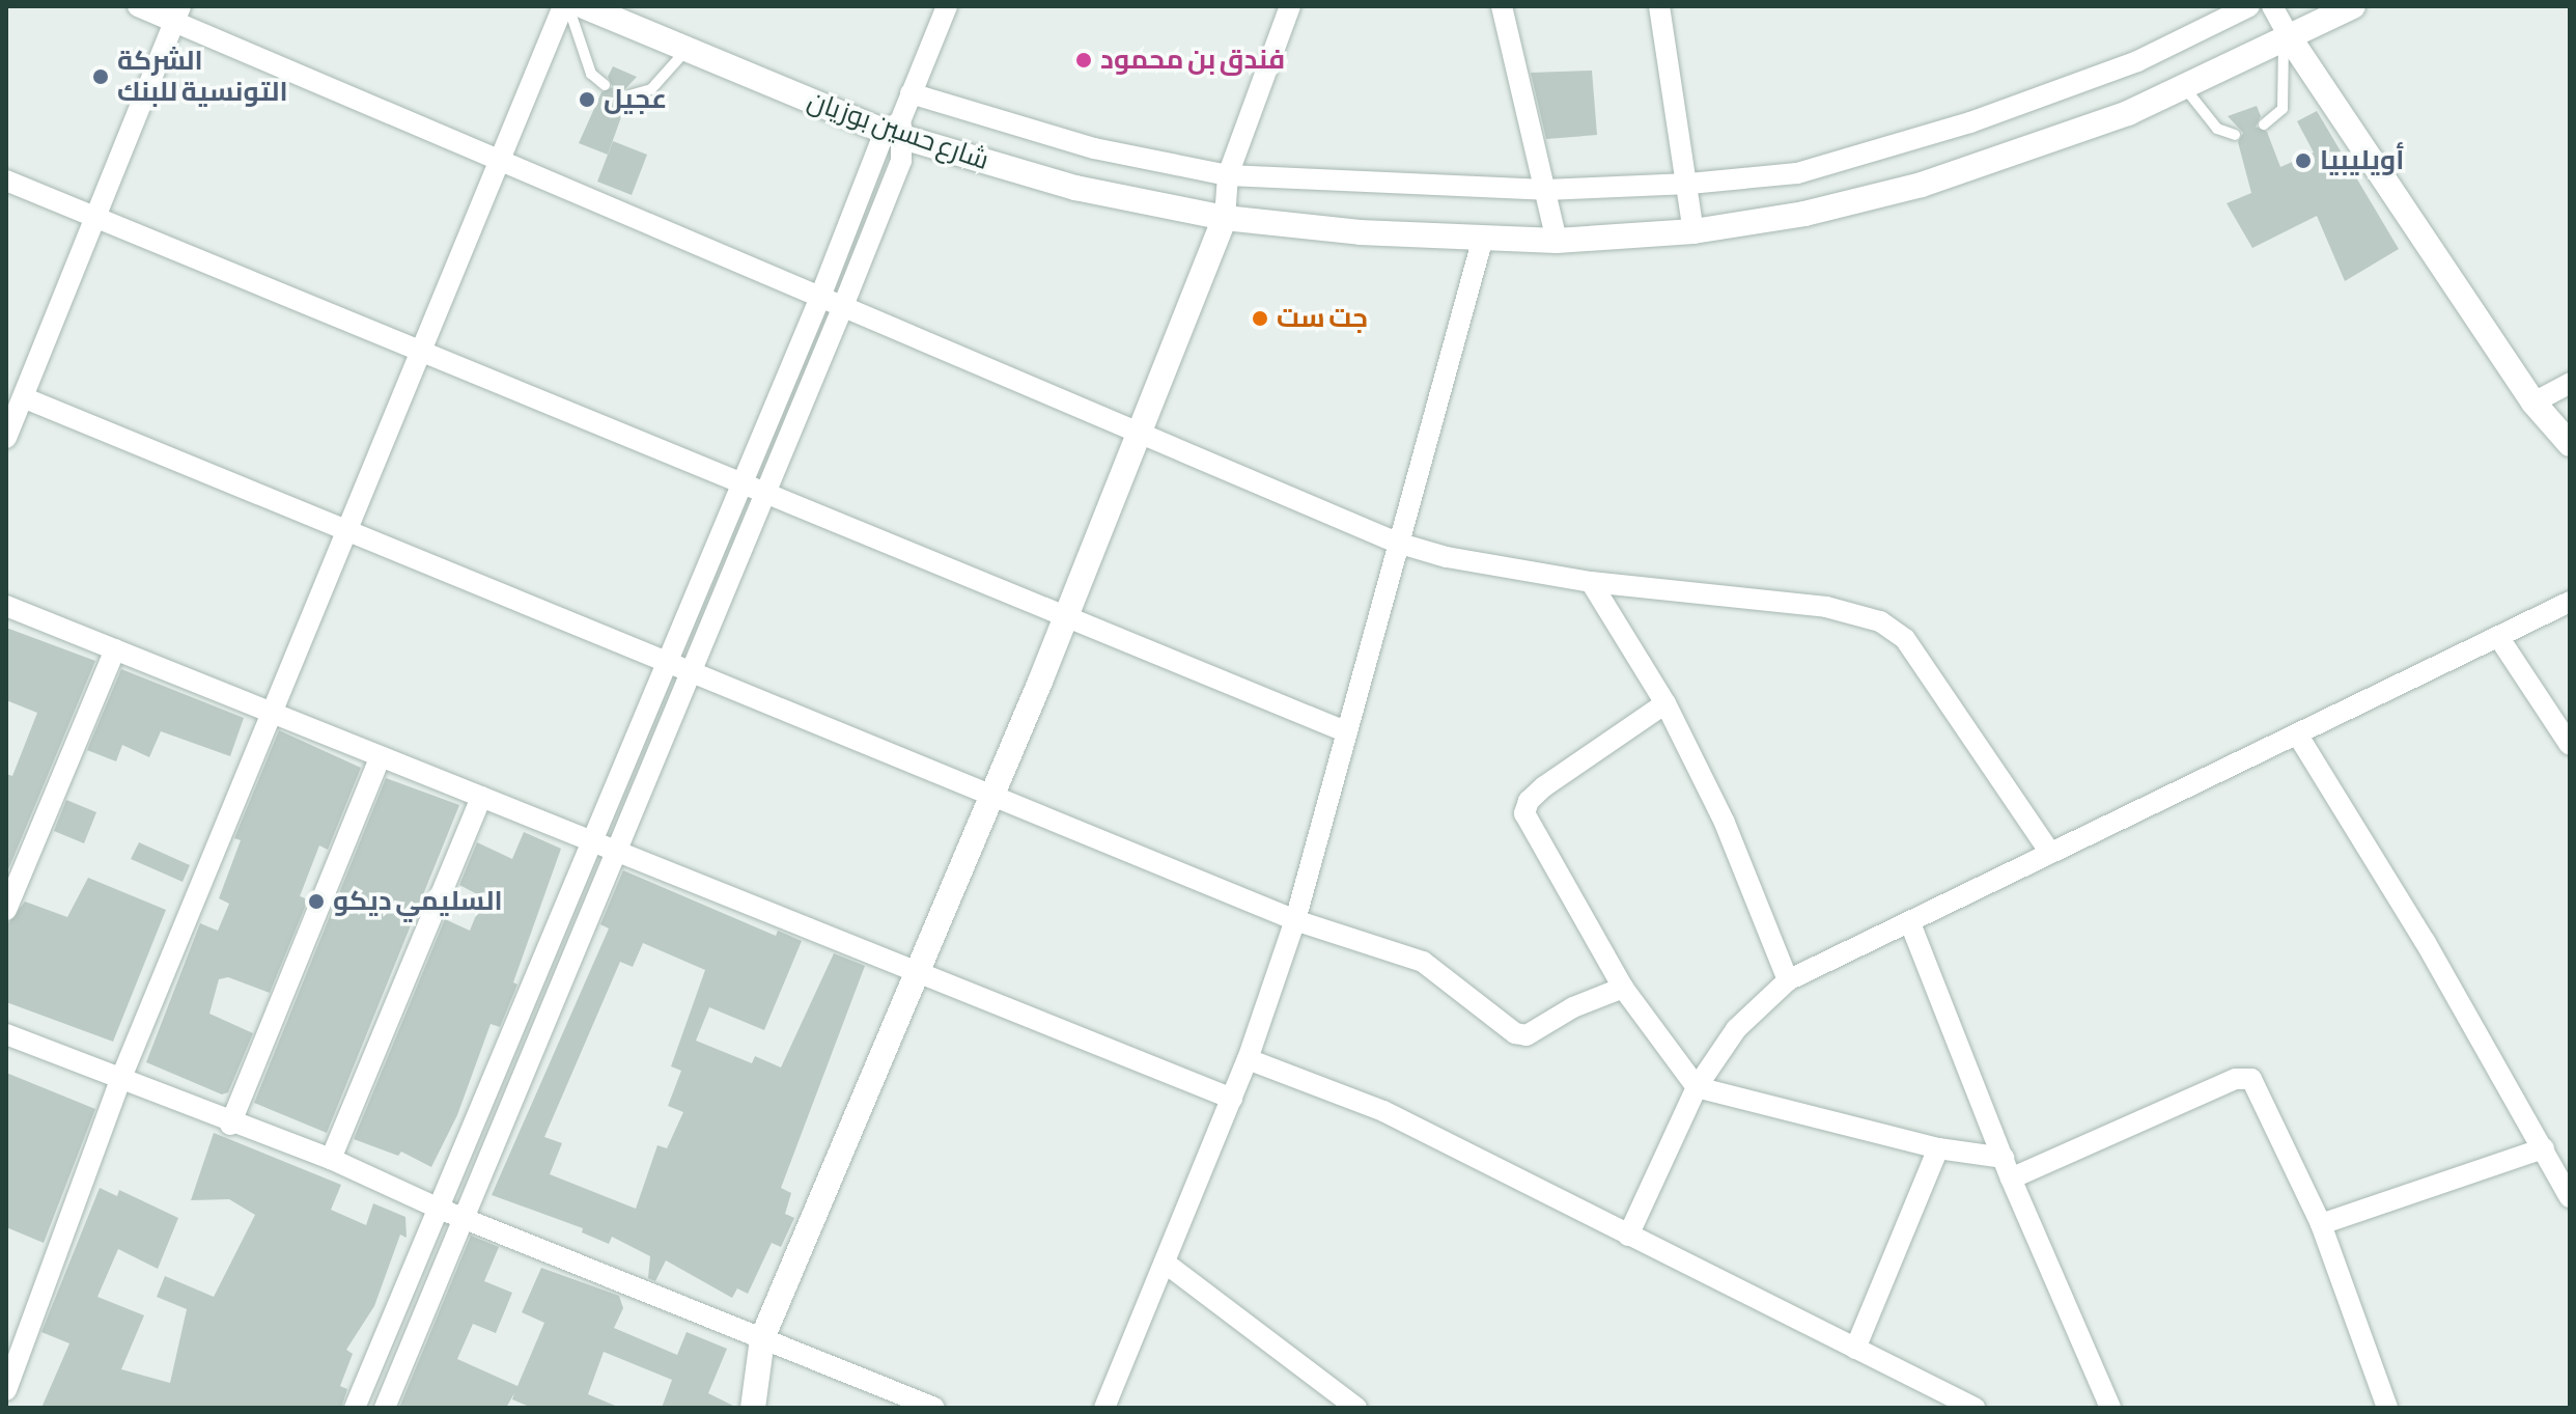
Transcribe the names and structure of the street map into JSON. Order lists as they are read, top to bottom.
{
  "streets": {
    "main road": ["شارع حسين بوزيان"]
  },
  "places": [
    "فندق بن محمود",
    "الشركة التونسية للبنك",
    "عجيل",
    "أويليبيا",
    "جت ست",
    "السليمي ديكو"
  ]
}
